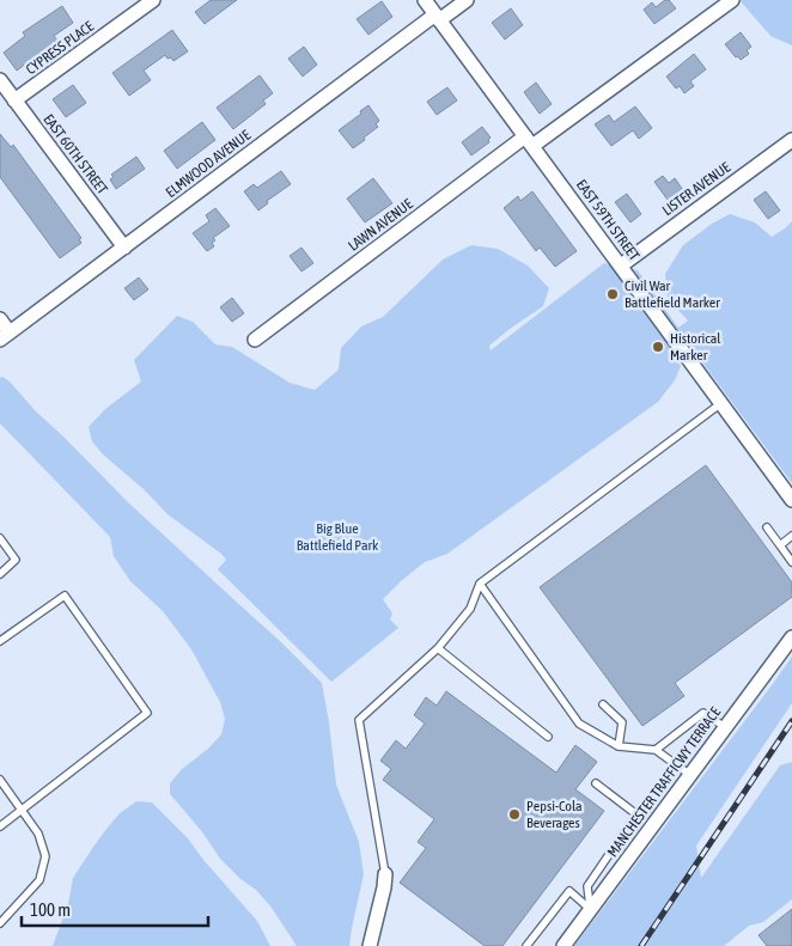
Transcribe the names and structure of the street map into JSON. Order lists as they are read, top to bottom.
{
  "streets": {
    "street": [
      "CYPRESS PLACE",
      "EAST 60TH STREET",
      "ELMWOOD AVENUE",
      "LISTER AVENUE",
      "EAST 59TH STREET",
      "LAWN AVENUE",
      "MANCHESTER TRAFFICWY TERRACE"
    ]
  },
  "crossings": [
    ["CYPRESS PLACE", "EAST 60TH STREET"],
    ["EAST 60TH STREET", "ELMWOOD AVENUE"],
    ["ELMWOOD AVENUE", "EAST 59TH STREET"],
    ["LISTER AVENUE", "EAST 59TH STREET"],
    ["EAST 59TH STREET", "LAWN AVENUE"]
  ],
  "parks": ["Big Blue Battlefield Park"],
  "places": ["Civil War Battlefield Marker", "Historical Marker", "Pepsi-Cola Beverages"],
  "scale_bar": "100 m"
}
